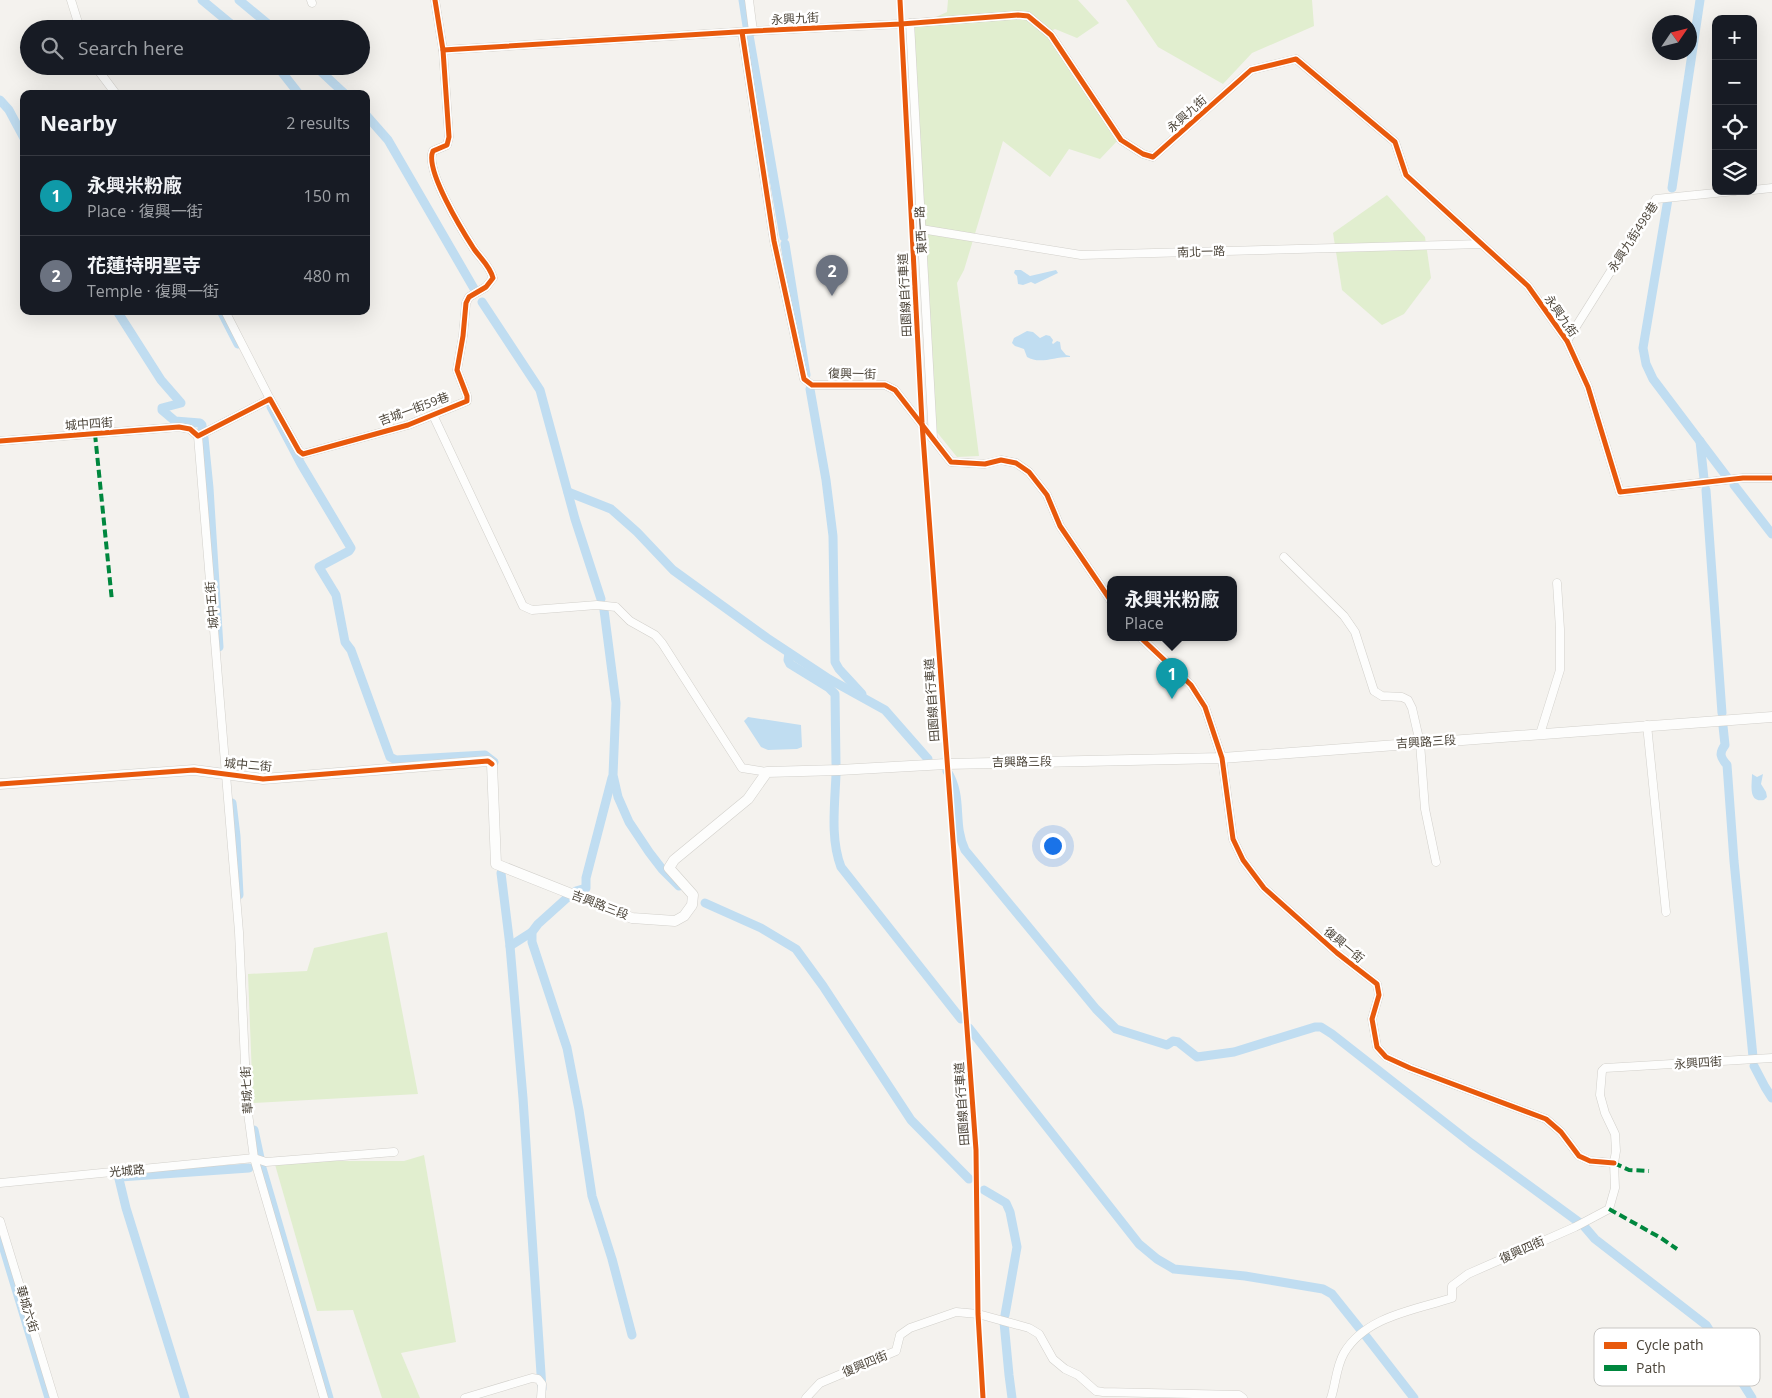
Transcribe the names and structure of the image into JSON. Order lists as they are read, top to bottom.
{
  "streets": {
    "street": [
      "永興九街",
      "東西一路",
      "永興九街498巷",
      "南北一路",
      "復興一街",
      "吉城一街59巷",
      "城中四街",
      "城中五街",
      "吉興路三段",
      "城中二街",
      "永興四街",
      "華城七街",
      "光城路",
      "復興四街",
      "華城六街"
    ],
    "cycle path": ["田園線自行車道"]
  },
  "crossings": [
    ["永興九街", "東西一路"],
    ["永興九街", "永興九街498巷"],
    ["永興九街", "南北一路"],
    ["永興九街", "復興一街"],
    ["永興九街", "吉城一街59巷"],
    ["東西一路", "南北一路"],
    ["東西一路", "復興一街"],
    ["復興一街", "吉興路三段"],
    ["復興一街", "復興四街"],
    ["城中四街", "城中五街"],
    ["城中五街", "城中二街"],
    ["城中五街", "華城七街"],
    ["吉興路三段", "城中二街"],
    ["城中二街", "華城七街"],
    ["永興四街", "復興四街"],
    ["華城七街", "光城路"]
  ],
  "legend": ["Cycle path", "Path"],
  "north": "top right",
  "page": {
    "map_buttons": ["+", "−"],
    "search": "Search here",
    "heading": ["Nearby", "2 results"],
    "list": [
      {
        "mark": "1",
        "name": "永興米粉廠",
        "note": "Place · 復興一街",
        "value": "150 m"
      },
      {
        "mark": "2",
        "name": "花蓮持明聖寺",
        "note": "Temple · 復興一街",
        "value": "480 m"
      }
    ],
    "pins": ["2", "1"],
    "popup": ["永興米粉廠", "Place"]
  }
}
